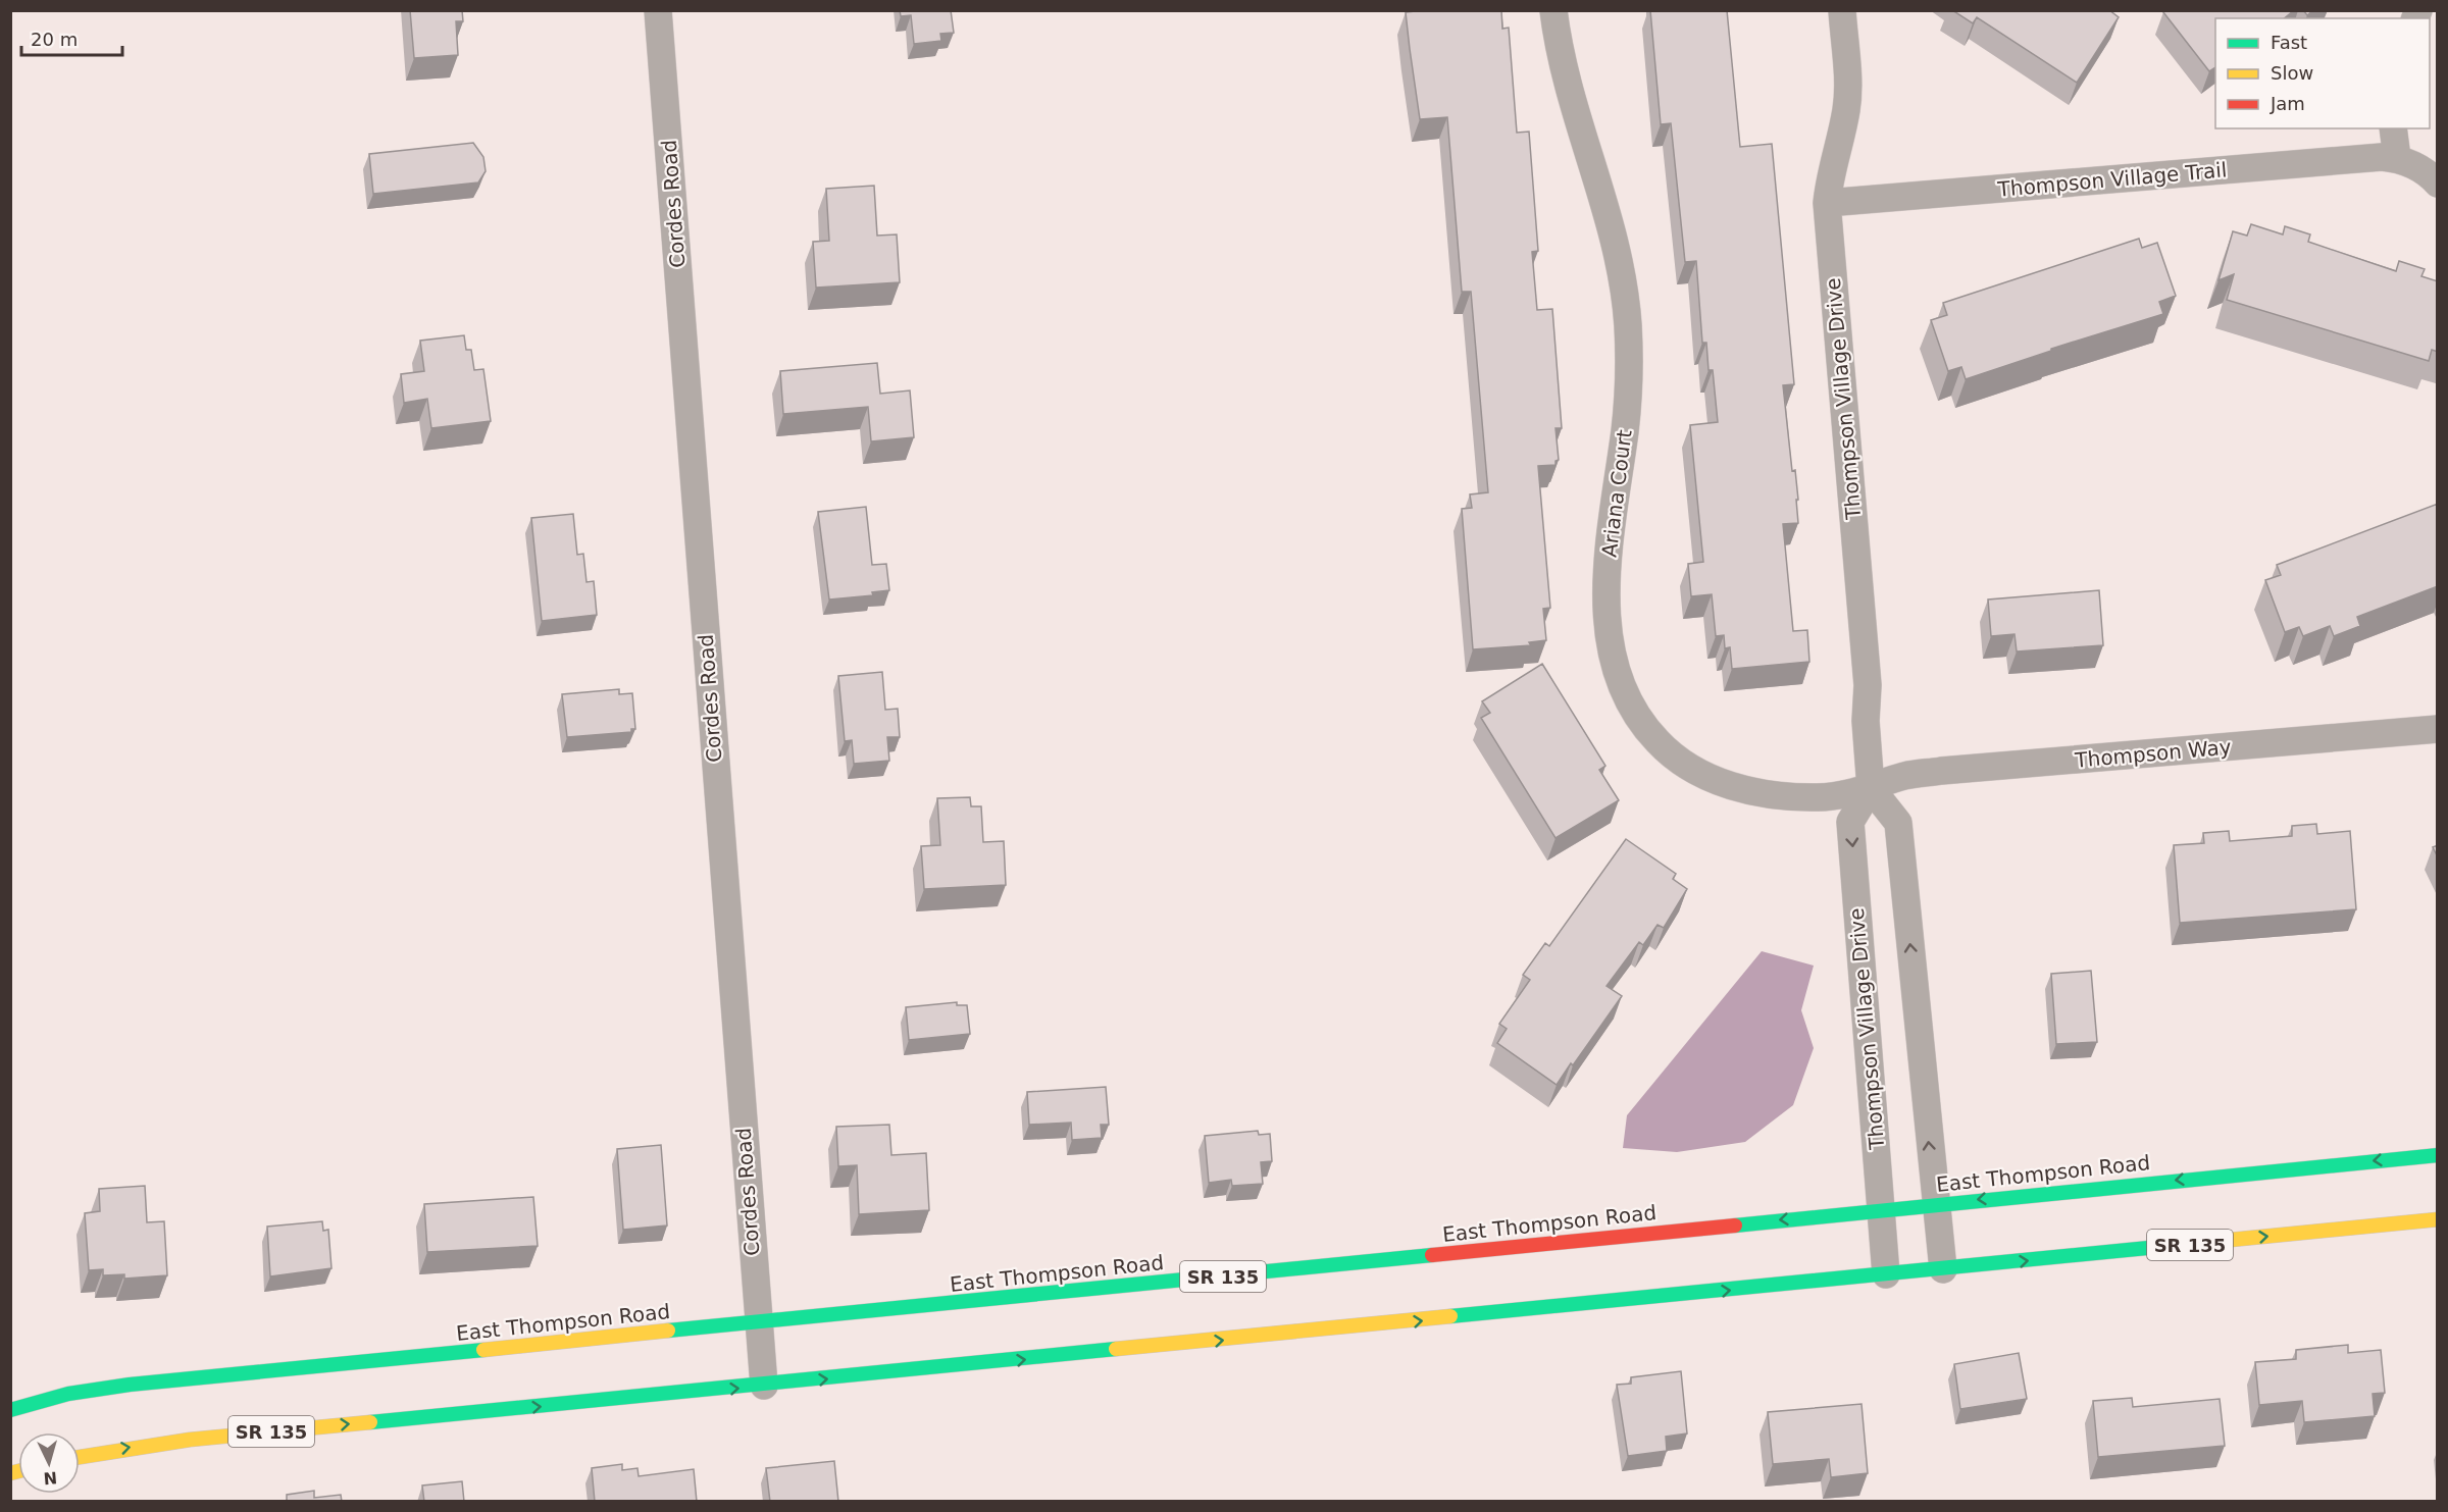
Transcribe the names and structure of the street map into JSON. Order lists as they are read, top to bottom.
{
  "streets": {
    "main road": ["East Thompson Road", "SR 135"],
    "street": [
      "Thompson Village Trail",
      "Cordes Road",
      "Thompson Village Drive",
      "Ariana Court",
      "Thompson Way"
    ]
  },
  "crossings": [
    ["Thompson Village Trail", "Thompson Village Drive"],
    ["Cordes Road", "East Thompson Road"],
    ["Cordes Road", "SR 135"],
    ["Thompson Village Drive", "Ariana Court"],
    ["Thompson Village Drive", "Thompson Way"],
    ["Thompson Village Drive", "East Thompson Road"],
    ["Thompson Village Drive", "SR 135"],
    ["Ariana Court", "Thompson Way"]
  ],
  "legend": ["Fast", "Slow", "Jam"],
  "scale_bar": "20 m",
  "north": "bottom"
}
